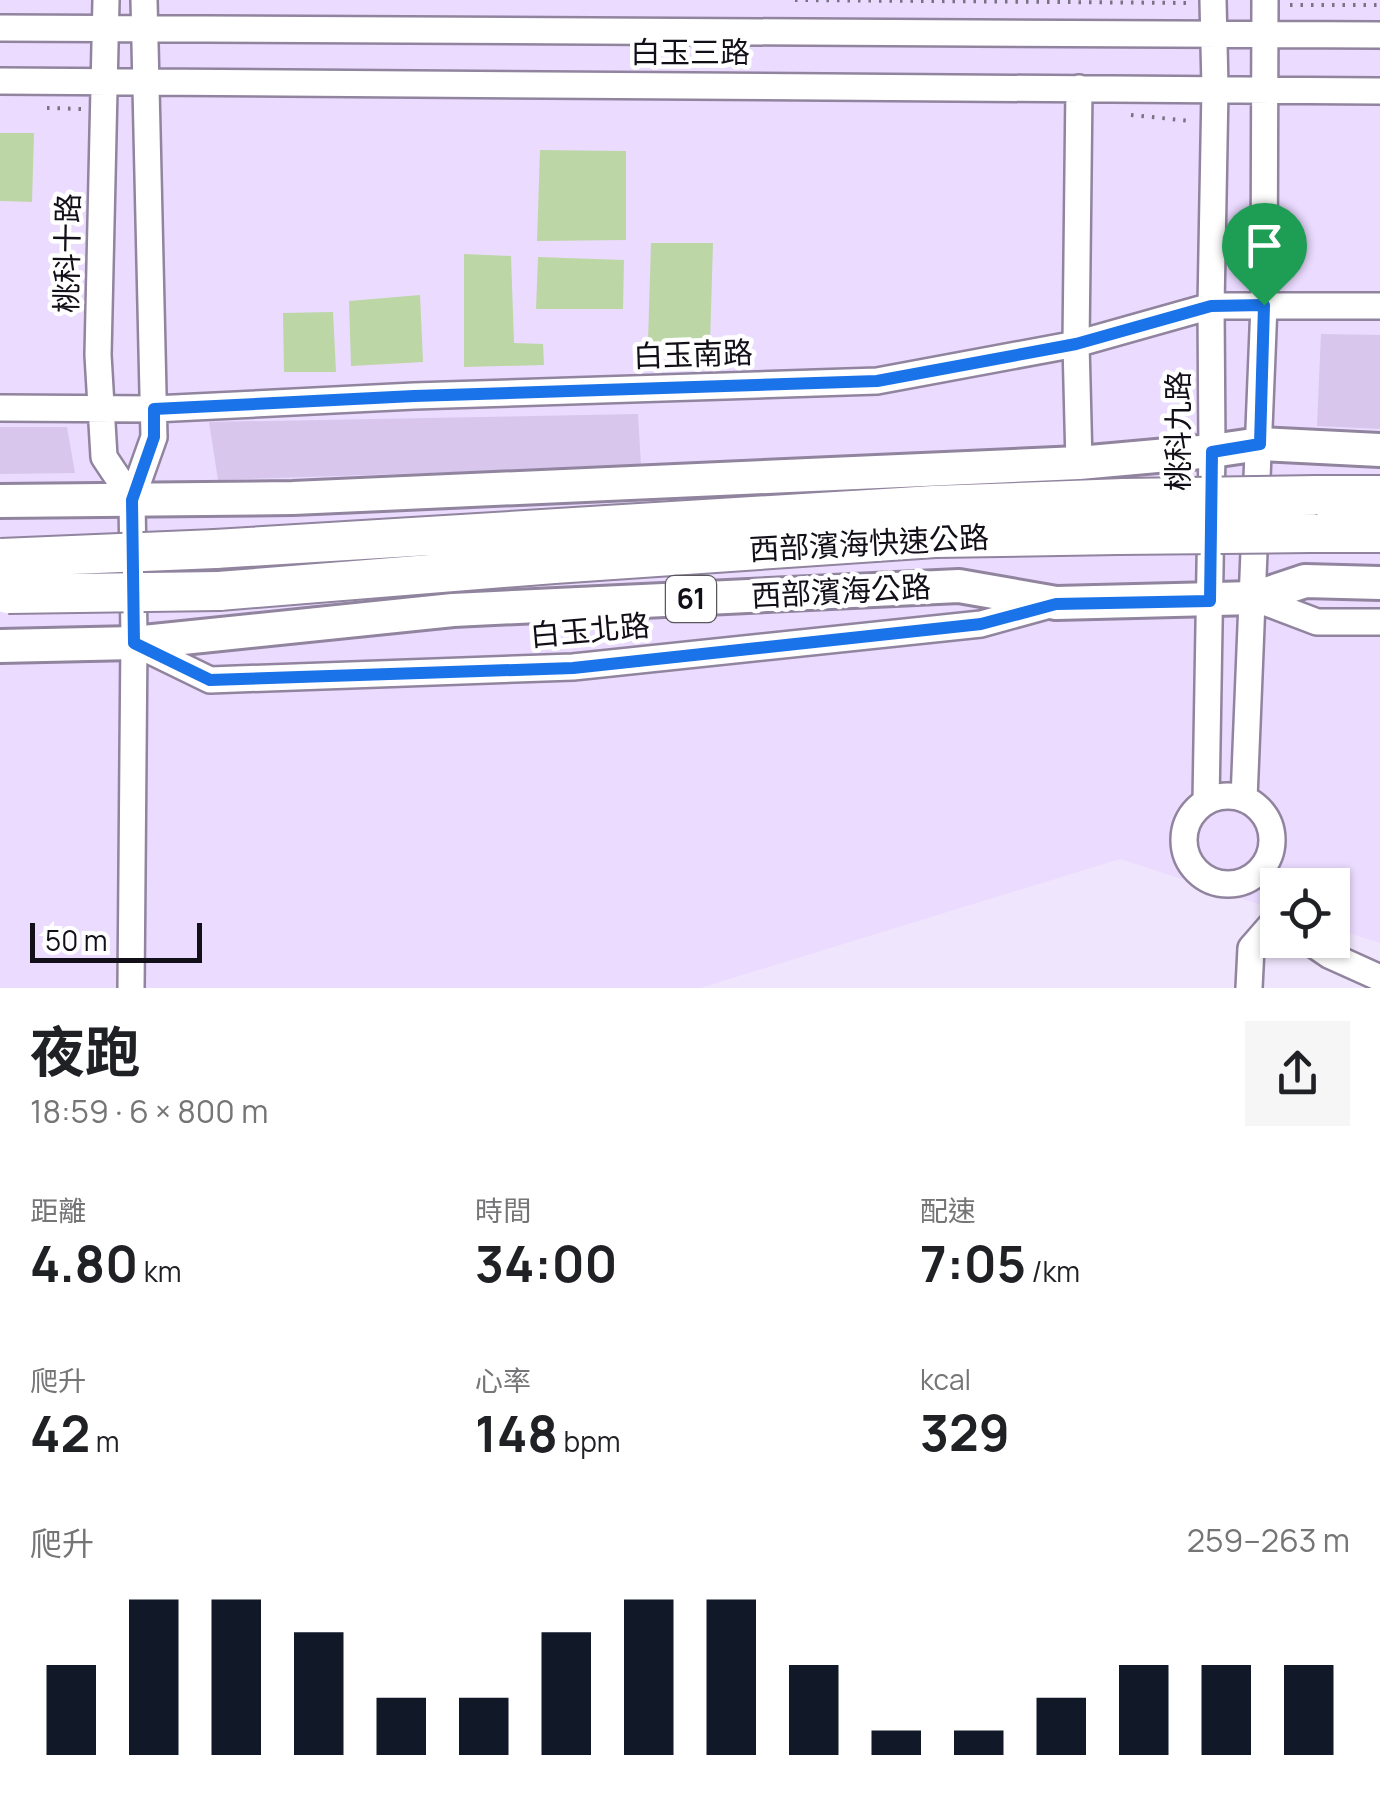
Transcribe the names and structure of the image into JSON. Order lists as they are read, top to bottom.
{
  "streets": {
    "highway": ["西部濱海快速公路", "61"],
    "main road": ["西部濱海公路"],
    "street": [
      "白玉三路",
      "桃科十路",
      "白玉南路",
      "桃科九路",
      "白玉北路"
    ]
  },
  "crossings": [
    ["白玉三路", "桃科十路"],
    ["白玉三路", "桃科九路"],
    ["桃科十路", "白玉南路"],
    ["白玉南路", "桃科九路"],
    ["桃科九路", "西部濱海公路"],
    ["西部濱海公路", "白玉北路"]
  ],
  "scale_bar": "50 m",
  "page": {
    "scale": "50 m",
    "heading": ["夜跑", "18:59 · 6 × 800 m"],
    "stats": [
      ["距離", "4.80 km"],
      ["時間", "34:00"],
      ["配速", "7:05 /km"],
      ["爬升", "42 m"],
      ["心率", "148 bpm"],
      ["kcal", "329"]
    ],
    "chart": ["爬升", "259–263 m"]
  }
}
